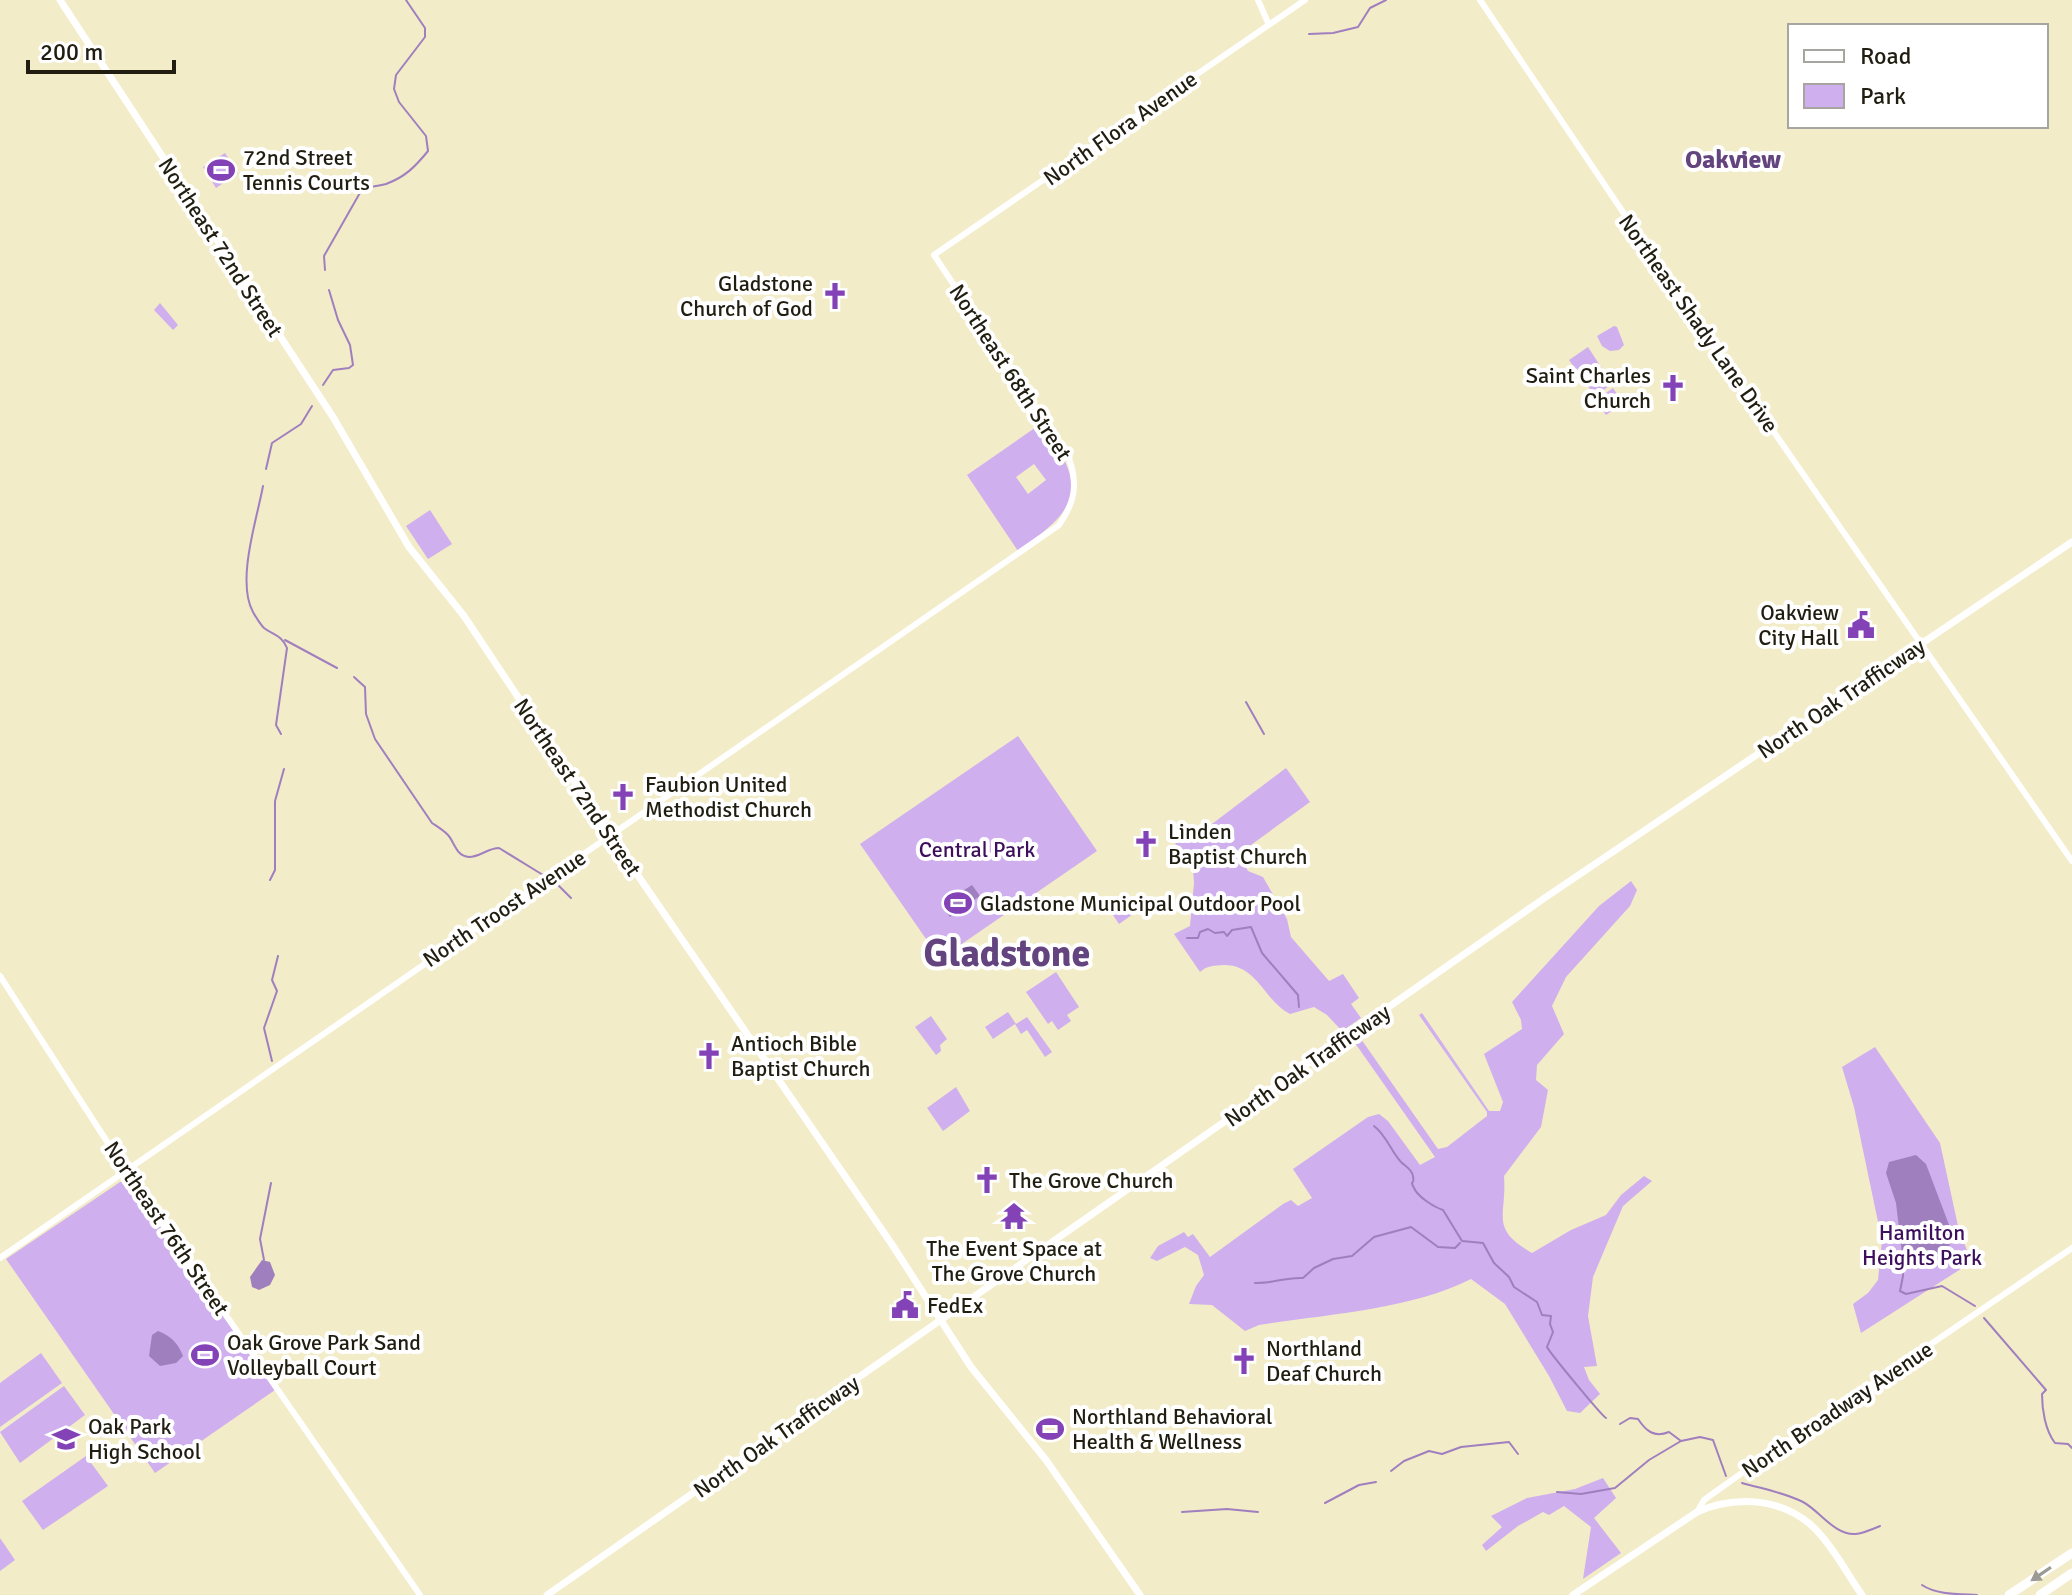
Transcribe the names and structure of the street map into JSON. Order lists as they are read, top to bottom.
{
  "streets": {
    "main road": ["Northeast 72nd Street", "North Oak Trafficway", "North Broadway Avenue"],
    "street": [
      "North Flora Avenue",
      "Northeast Shady Lane Drive",
      "Northeast 68th Street",
      "North Troost Avenue",
      "Northeast 76th Street"
    ]
  },
  "crossings": [
    ["North Flora Avenue", "Northeast 68th Street"],
    ["Northeast 72nd Street", "North Oak Trafficway"],
    ["Northeast 72nd Street", "North Troost Avenue"],
    ["Northeast Shady Lane Drive", "North Oak Trafficway"],
    ["Northeast 68th Street", "North Troost Avenue"],
    ["North Troost Avenue", "Northeast 76th Street"]
  ],
  "districts": ["Oakview", "Gladstone"],
  "parks": ["Central Park", "Hamilton Heights Park"],
  "places": {
    "sports": [
      "72nd Street Tennis Courts",
      "Gladstone Municipal Outdoor Pool",
      "Oak Grove Park Sand Volleyball Court",
      "Northland Behavioral Health & Wellness"
    ],
    "church": [
      "Gladstone Church of God",
      "Saint Charles Church",
      "Faubion United Methodist Church",
      "Linden Baptist Church",
      "Antioch Bible Baptist Church",
      "The Grove Church",
      "Northland Deaf Church"
    ],
    "public building": ["Oakview City Hall", "FedEx"],
    "temple": ["The Event Space at The Grove Church"],
    "school or university": ["Oak Park High School"]
  },
  "legend": ["Road", "Park"],
  "scale_bar": "200 m"
}
